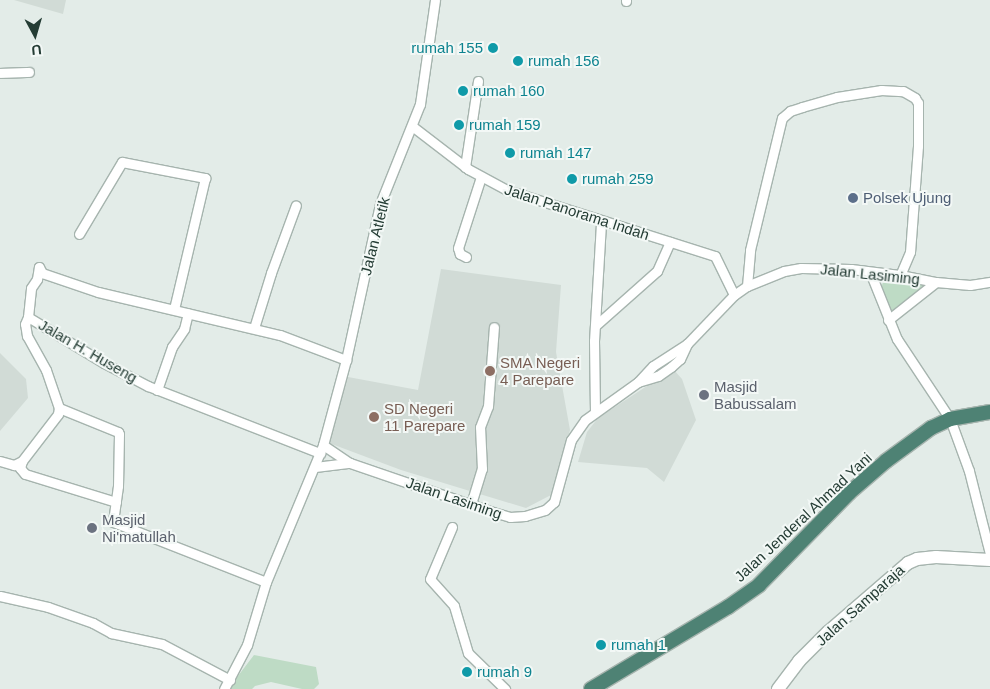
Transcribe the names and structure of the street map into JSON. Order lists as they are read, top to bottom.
{
  "streets": {
    "highway": ["Jalan Jenderal Ahmad Yani"],
    "main road": ["Jalan Samparaja"],
    "street": [
      "Jalan Panorama Indah",
      "Jalan Atletik",
      "Jalan Lasiming",
      "Jalan H. Huseng"
    ]
  },
  "crossings": [
    ["Jalan Panorama Indah", "Jalan Atletik"],
    ["Jalan Panorama Indah", "Jalan Lasiming"],
    ["Jalan Atletik", "Jalan H. Huseng"],
    ["Jalan Lasiming", "Jalan H. Huseng"]
  ],
  "places": [
    "rumah 155",
    "rumah 156",
    "rumah 160",
    "rumah 159",
    "rumah 147",
    "rumah 259",
    "Polsek Ujung",
    "SMA Negeri 4 Parepare",
    "Masjid Babussalam",
    "SD Negeri 11 Parepare",
    "Masjid Ni'matullah",
    "rumah 1",
    "rumah 9"
  ],
  "north": "bottom"
}
